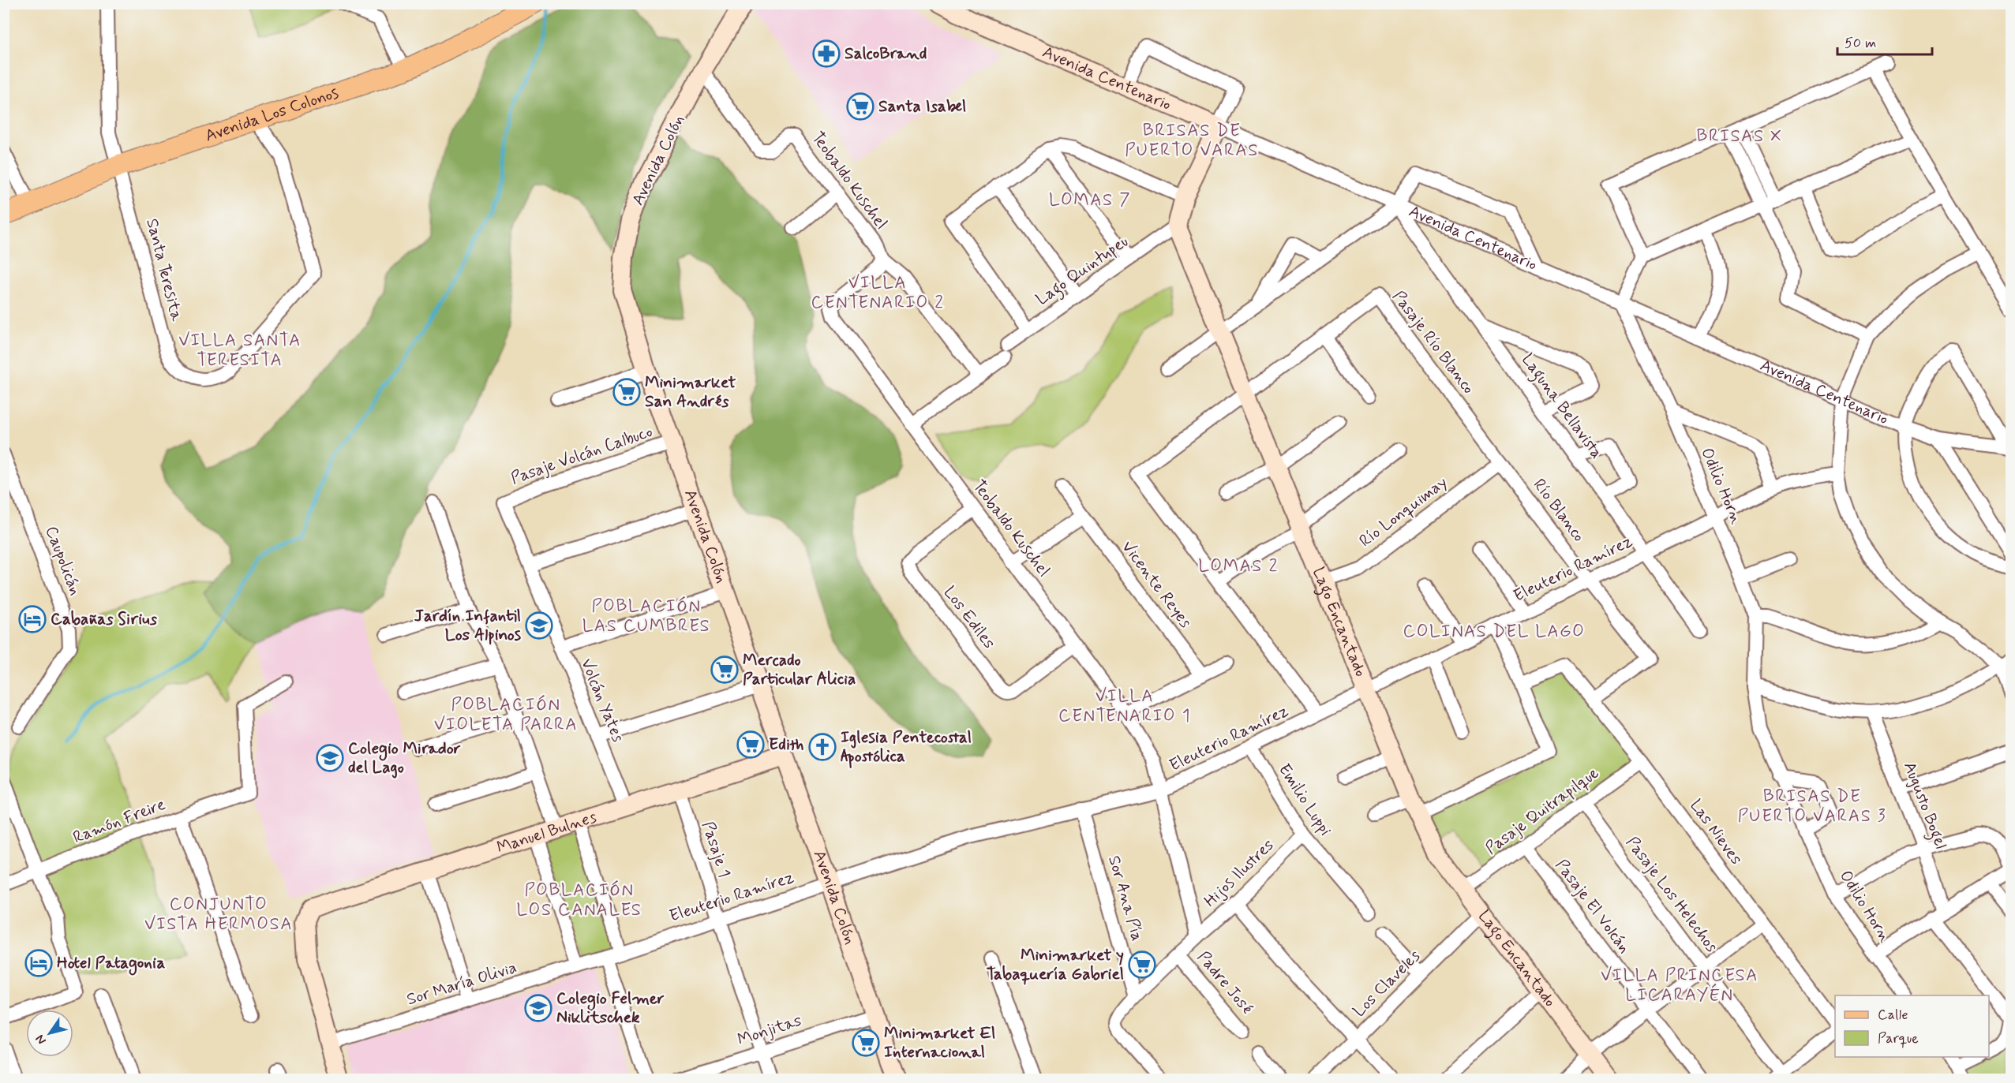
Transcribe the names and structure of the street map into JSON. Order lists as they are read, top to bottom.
{
  "streets": {
    "main road": ["Avenida Los Colonos"],
    "street": [
      "Avenida Centenario",
      "Avenida Colón",
      "Teobaldo Kuschel",
      "Santa Teresita",
      "Lago Quintupeu",
      "Pasaje Río Blanco",
      "Laguna Bellavista",
      "Pasaje Volcán Calbuco",
      "Odilio Horn",
      "Río Blanco",
      "Río Lonquimay",
      "Caupolicán",
      "Eleuterio Ramírez",
      "Vicente Reyes",
      "Los Ediles",
      "Lago Encantado",
      "Volcán Yates",
      "Emilio Luppi",
      "Augusto Bogel",
      "Pasaje Quitrapilque",
      "Ramón Freire",
      "Las Nieves",
      "Manuel Bulnes",
      "Pasaje 1",
      "Hijos Ilustres",
      "Pasaje Los Helechos",
      "Sor Ana Pía",
      "Pasaje El Volcán",
      "Padre José",
      "Sor María Olivia",
      "Los Claveles",
      "Monjitas"
    ]
  },
  "crossings": [
    ["Avenida Centenario", "Laguna Bellavista"],
    ["Avenida Centenario", "Odilio Horn"],
    ["Avenida Los Colonos", "Santa Teresita"],
    ["Avenida Colón", "Teobaldo Kuschel"],
    ["Avenida Colón", "Pasaje Volcán Calbuco"],
    ["Avenida Colón", "Eleuterio Ramírez"],
    ["Avenida Colón", "Manuel Bulnes"],
    ["Avenida Colón", "Monjitas"],
    ["Teobaldo Kuschel", "Lago Quintupeu"],
    ["Teobaldo Kuschel", "Eleuterio Ramírez"],
    ["Teobaldo Kuschel", "Los Ediles"],
    ["Teobaldo Kuschel", "Hijos Ilustres"],
    ["Lago Quintupeu", "Lago Encantado"],
    ["Pasaje Río Blanco", "Río Blanco"],
    ["Pasaje Río Blanco", "Río Lonquimay"],
    ["Laguna Bellavista", "Eleuterio Ramírez"],
    ["Pasaje Volcán Calbuco", "Volcán Yates"],
    ["Odilio Horn", "Eleuterio Ramírez"],
    ["Río Blanco", "Río Lonquimay"],
    ["Río Blanco", "Eleuterio Ramírez"],
    ["Río Blanco", "Las Nieves"],
    ["Río Lonquimay", "Lago Encantado"],
    ["Eleuterio Ramírez", "Lago Encantado"],
    ["Eleuterio Ramírez", "Emilio Luppi"],
    ["Eleuterio Ramírez", "Pasaje 1"],
    ["Eleuterio Ramírez", "Sor Ana Pía"],
    ["Eleuterio Ramírez", "Sor María Olivia"],
    ["Lago Encantado", "Pasaje Quitrapilque"],
    ["Lago Encantado", "Los Claveles"],
    ["Volcán Yates", "Manuel Bulnes"],
    ["Emilio Luppi", "Hijos Ilustres"],
    ["Pasaje Quitrapilque", "Las Nieves"],
    ["Pasaje Quitrapilque", "Pasaje Los Helechos"],
    ["Pasaje Quitrapilque", "Pasaje El Volcán"],
    ["Manuel Bulnes", "Pasaje 1"],
    ["Manuel Bulnes", "Sor María Olivia"],
    ["Pasaje 1", "Monjitas"]
  ],
  "districts": [
    "BRISAS DE PUERTO VARAS",
    "BRISAS X",
    "LOMAS 7",
    "VILLA CENTENARIO 2",
    "VILLA SANTA TERESITA",
    "LOMAS 2",
    "POBLACIÓN LAS CUMBRES",
    "COLINAS DEL LAGO",
    "VILLA CENTENARIO 1",
    "POBLACIÓN VIOLETA PARRA",
    "BRISAS DE PUERTO VARAS 3",
    "POBLACIÓN LOS CANALES",
    "CONJUNTO VISTA HERMOSA",
    "VILLA PRINCESA LICARAYÉN"
  ],
  "places": {
    "pharmacy": ["SalcoBrand"],
    "supermarket": [
      "Santa Isabel",
      "Minimarket San Andrés",
      "Mercado Particular Alicia",
      "Edith",
      "Minimarket y Tabaquería Gabriel",
      "Minimarket El Internacional"
    ],
    "hotel": ["Cabañas Sirius", "Hotel Patagonia"],
    "school or university": ["Jardín Infantil Los Alpinos", "Colegio Mirador del Lago", "Colegio Felmer Niklitschek"],
    "church": ["Iglesia Pentecostal Apostólica"]
  },
  "legend": ["Calle", "Parque"],
  "scale_bar": "50 m",
  "north": "bottom left"
}
